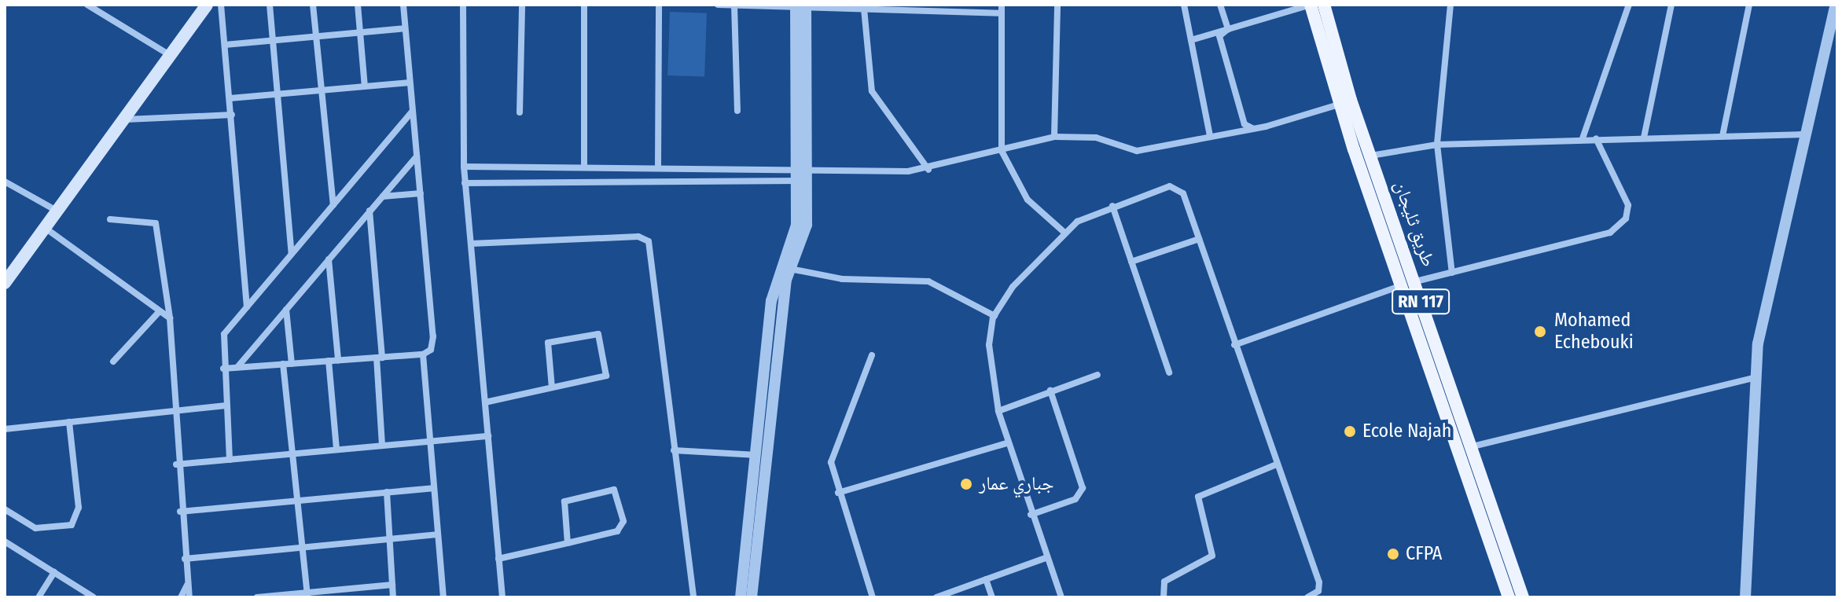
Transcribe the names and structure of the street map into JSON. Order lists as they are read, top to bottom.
{
  "streets": {
    "main road": ["طريق ثليجان", "RN 117"]
  },
  "places": [
    "Mohamed Echebouki",
    "Ecole Najah",
    "جباري عمار",
    "CFPA"
  ]
}
